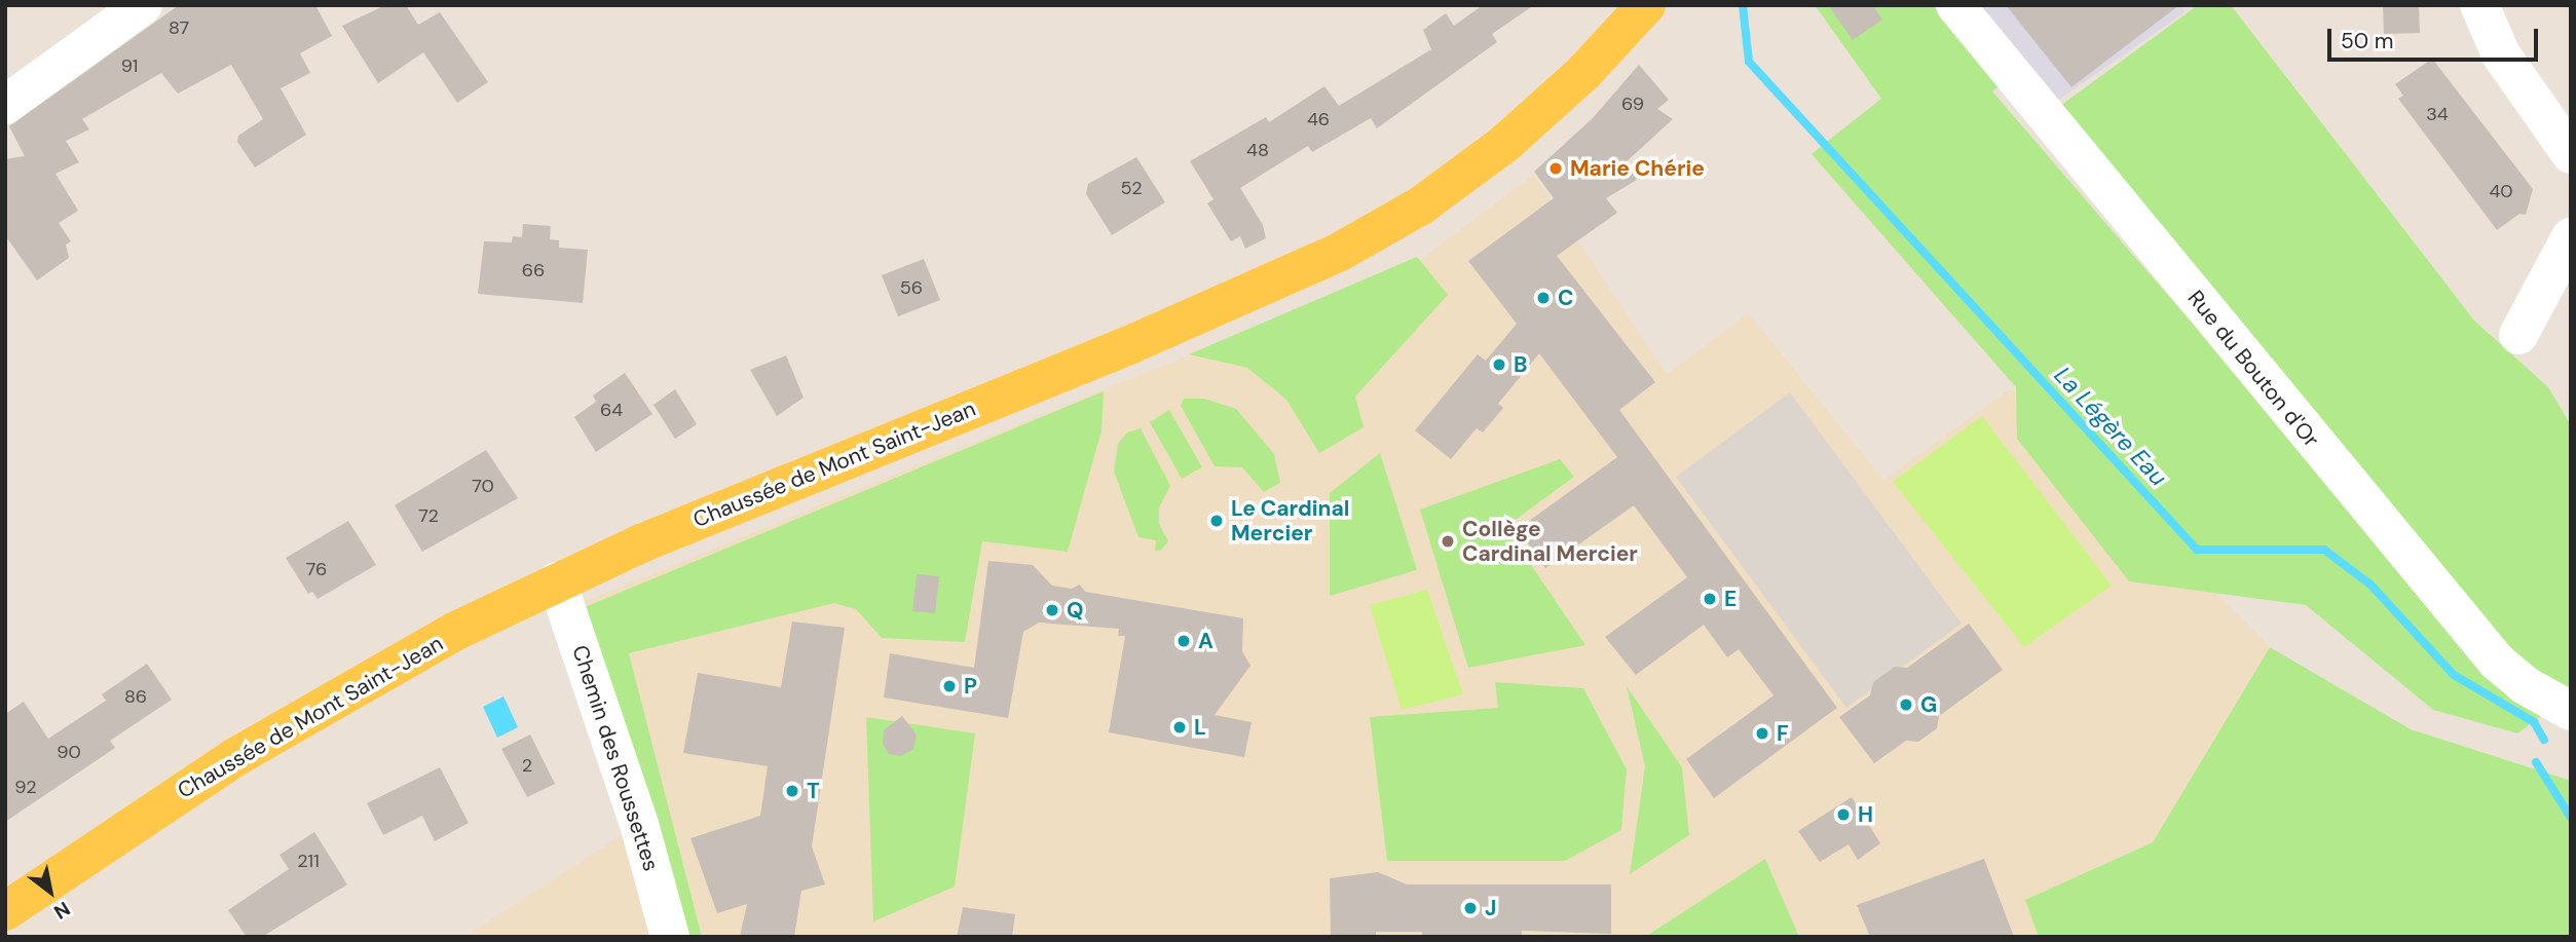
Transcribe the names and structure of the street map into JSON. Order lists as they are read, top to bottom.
{
  "streets": {
    "main road": ["Chaussée de Mont Saint-Jean"],
    "street": ["Rue du Bouton d'Or", "Chemin des Roussettes"]
  },
  "crossings": [
    ["Chaussée de Mont Saint-Jean", "Chemin des Roussettes"]
  ],
  "water": ["La Légère Eau"],
  "places": [
    "Marie Chérie",
    "C",
    "B",
    "Le Cardinal Mercier",
    "Collège Cardinal Mercier",
    "E",
    "Q",
    "A",
    "P",
    "G",
    "L",
    "F",
    "T",
    "H",
    "J"
  ],
  "house_numbers": [
    "87",
    "91",
    "69",
    "34",
    "46",
    "48",
    "52",
    "40",
    "66",
    "56",
    "64",
    "70",
    "72",
    "76",
    "86",
    "90",
    "2",
    "92",
    "211"
  ],
  "scale_bar": "50 m",
  "north": "bottom right"
}
